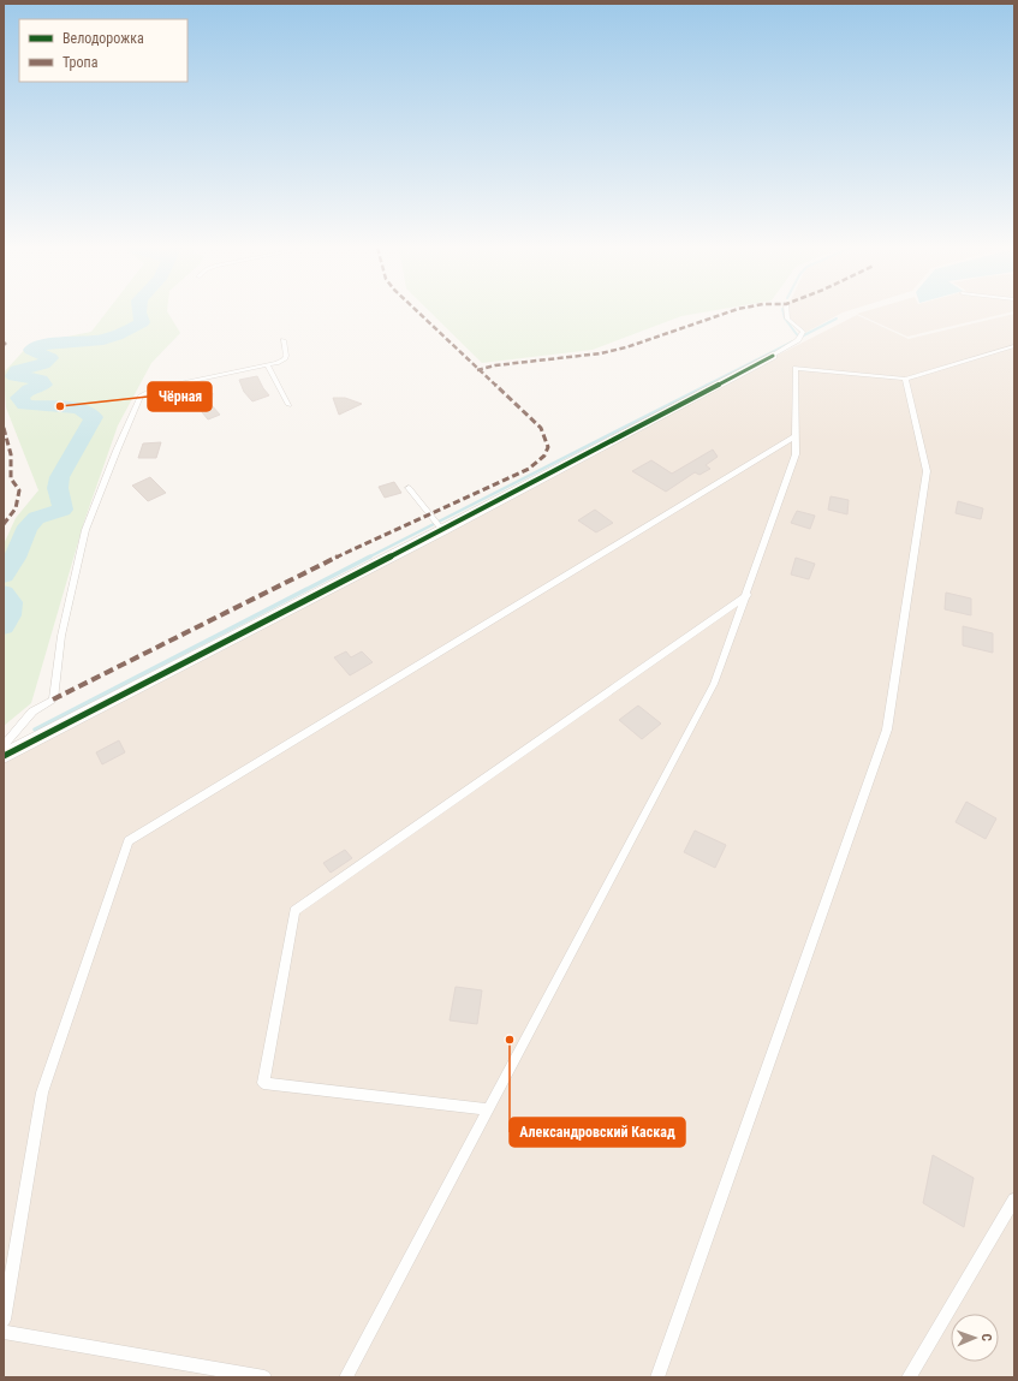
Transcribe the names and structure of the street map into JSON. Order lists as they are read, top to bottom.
{
  "places": ["Чёрная", "Александровский Каскад"],
  "legend": ["Велодорожка", "Тропа"],
  "north": "right"
}
